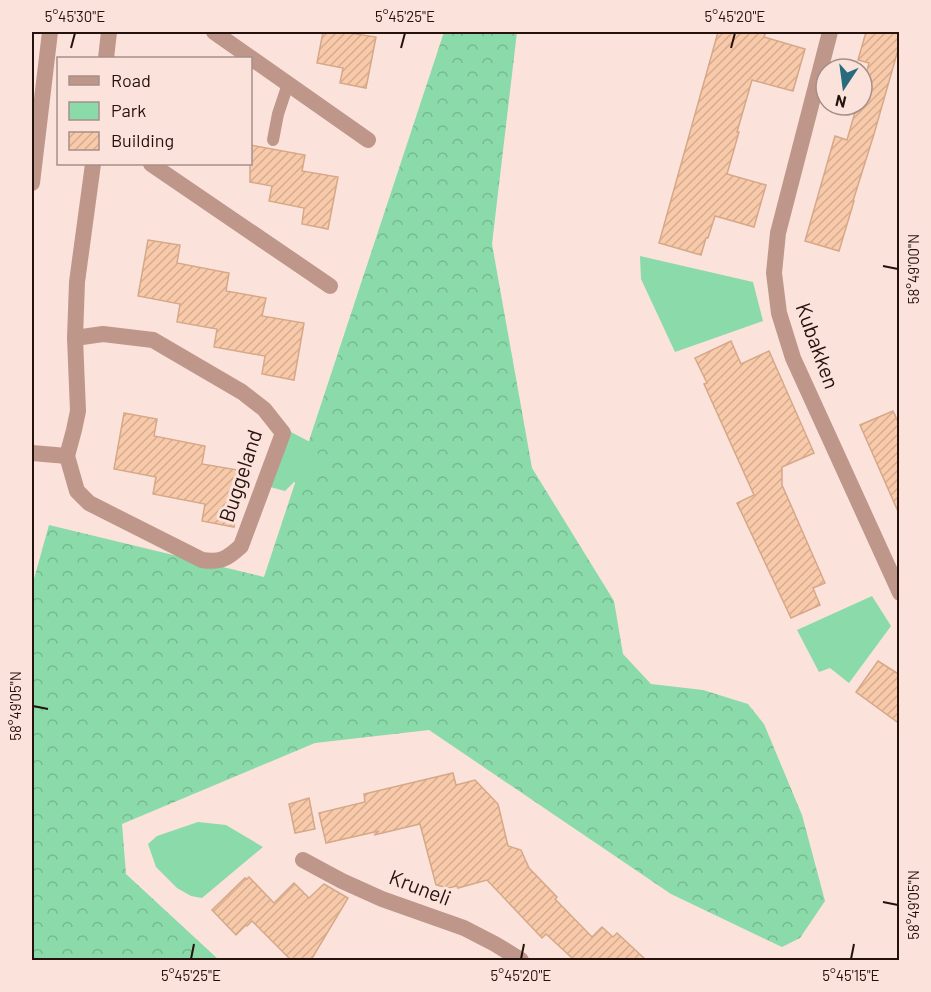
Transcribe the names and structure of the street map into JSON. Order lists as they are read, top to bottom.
{
  "streets": {
    "street": ["Kubakken", "Buggeland", "Kruneli"]
  },
  "legend": ["Road", "Park", "Building"],
  "north": "bottom",
  "coordinates": [
    "5°45'30\"E",
    "5°45'25\"E",
    "5°45'20\"E",
    "58°49'00\"N",
    "58°49'05\"N",
    "5°45'15\"E"
  ]
}
